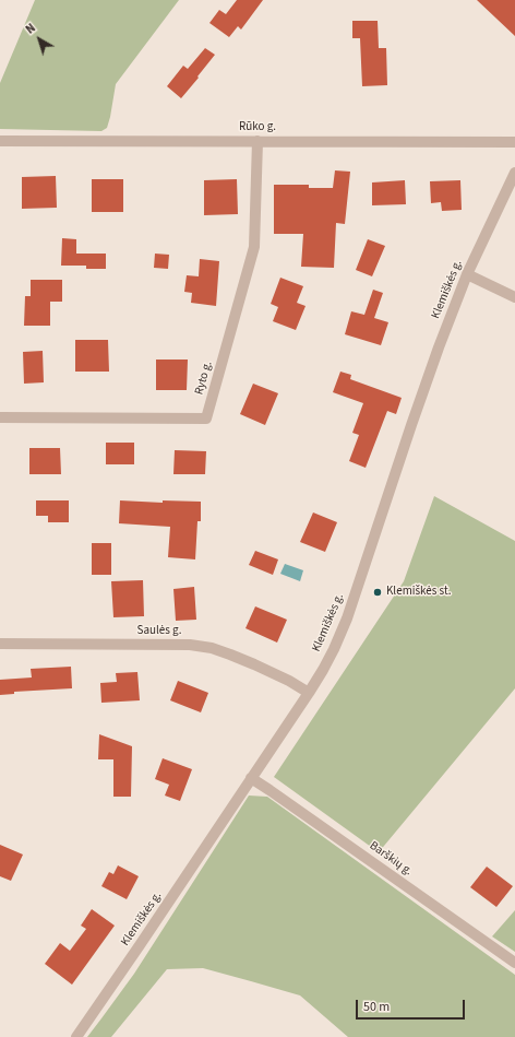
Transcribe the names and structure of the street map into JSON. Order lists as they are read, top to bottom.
{
  "streets": {
    "street": [
      "Rūko g.",
      "Klemiškės g.",
      "Ryto g.",
      "Saulės g.",
      "Barškių g."
    ]
  },
  "crossings": [
    ["Rūko g.", "Ryto g."],
    ["Klemiškės g.", "Saulės g."],
    ["Klemiškės g.", "Barškių g."]
  ],
  "places": ["Klemiškės st."],
  "scale_bar": "50 m",
  "north": "top left"
}
